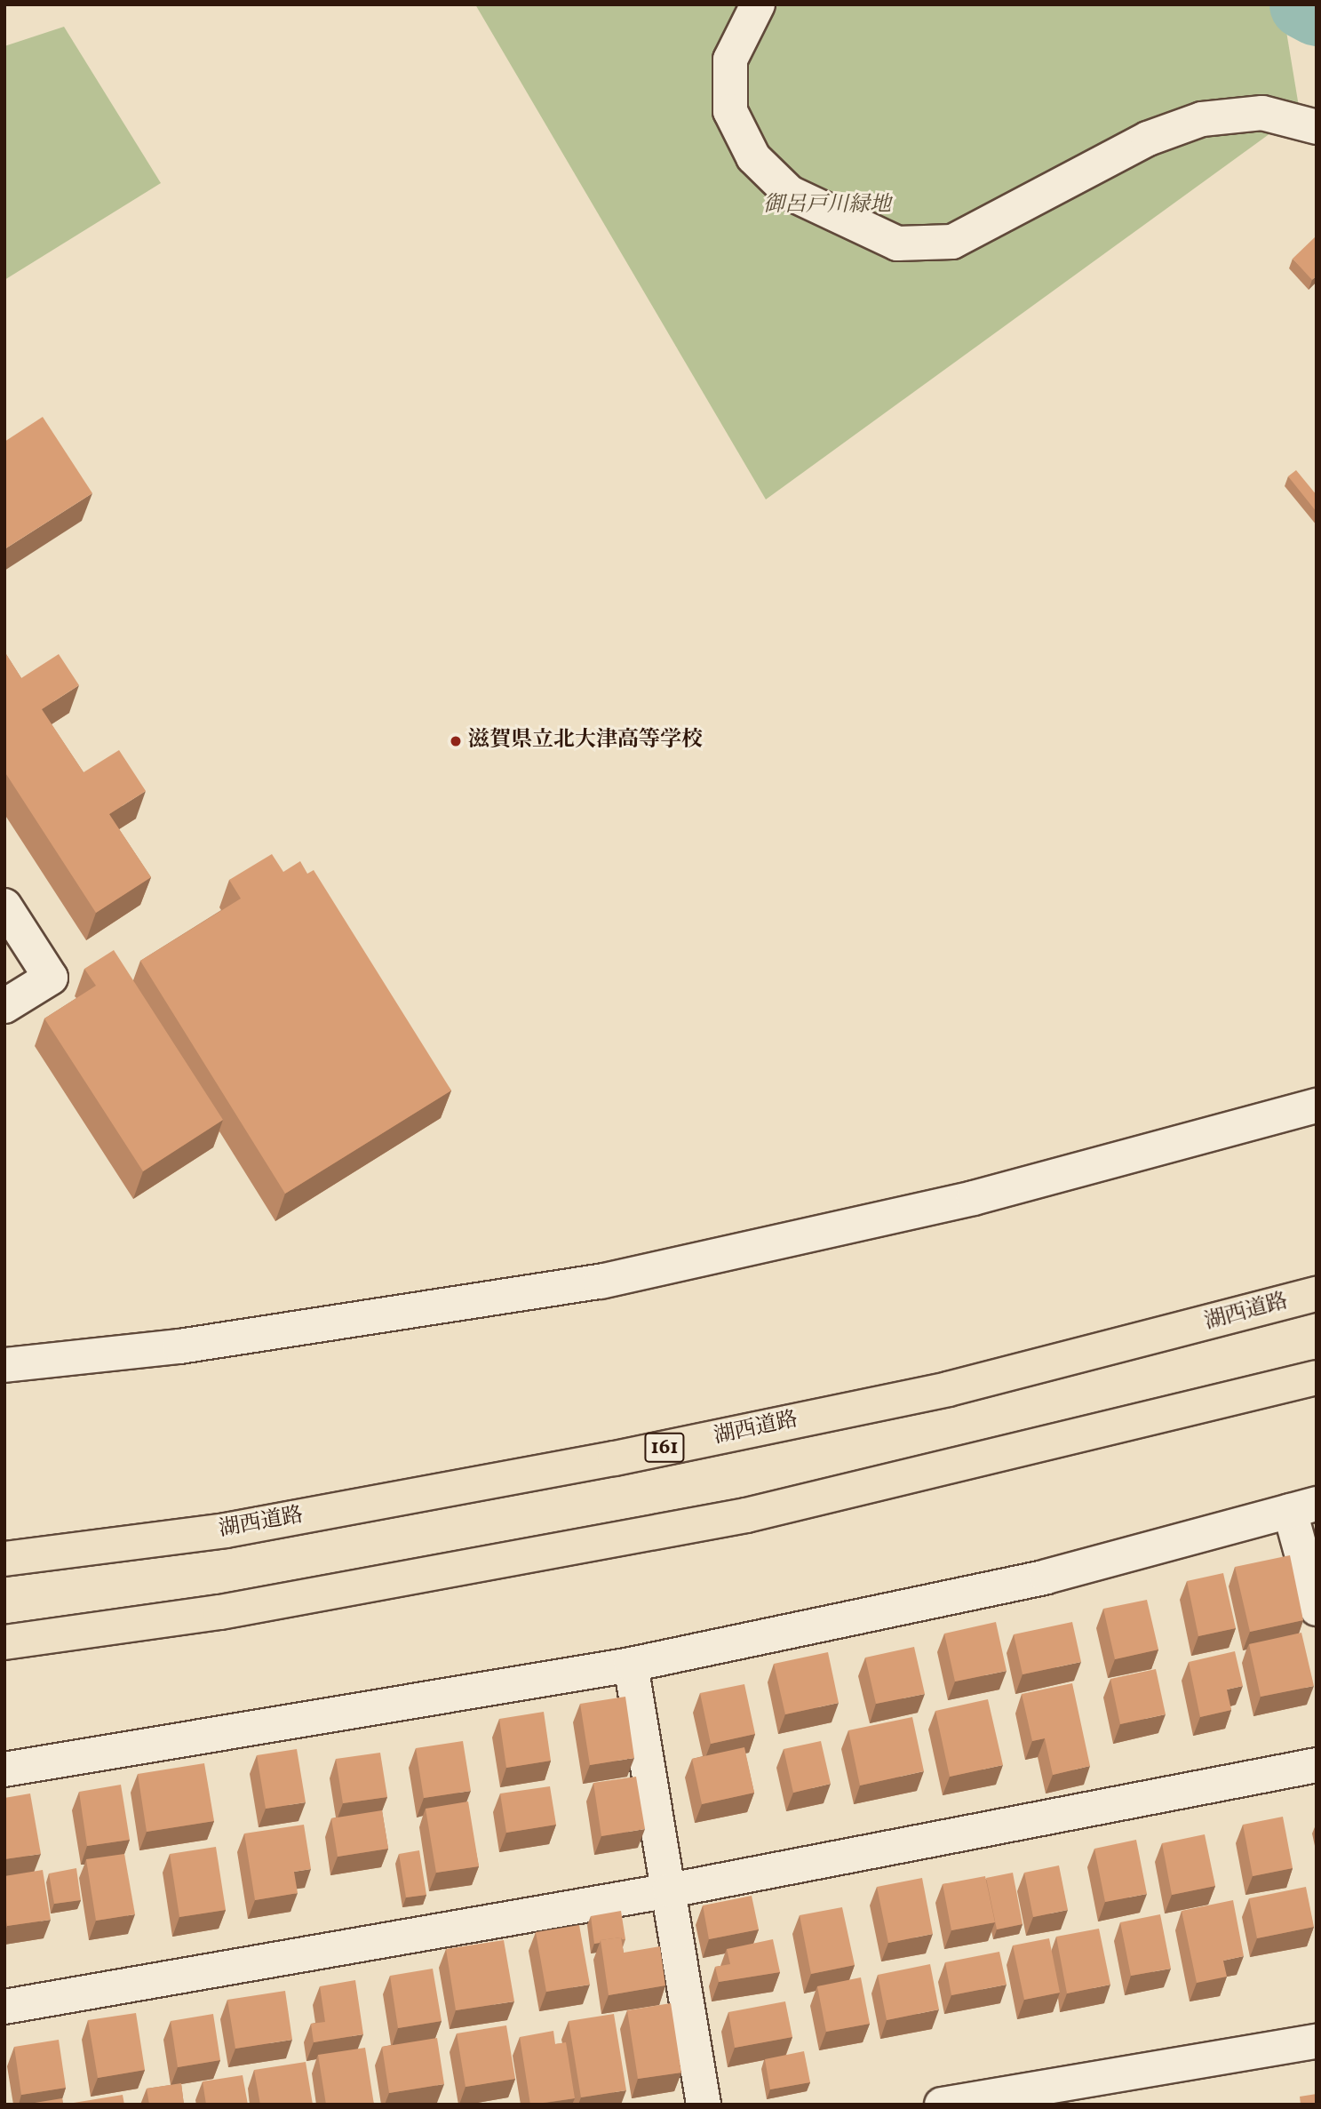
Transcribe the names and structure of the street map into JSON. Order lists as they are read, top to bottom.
{
  "streets": {
    "highway": ["湖西道路", "161"]
  },
  "parks": ["御呂戸川緑地"],
  "places": ["滋賀県立北大津高等学校"]
}
